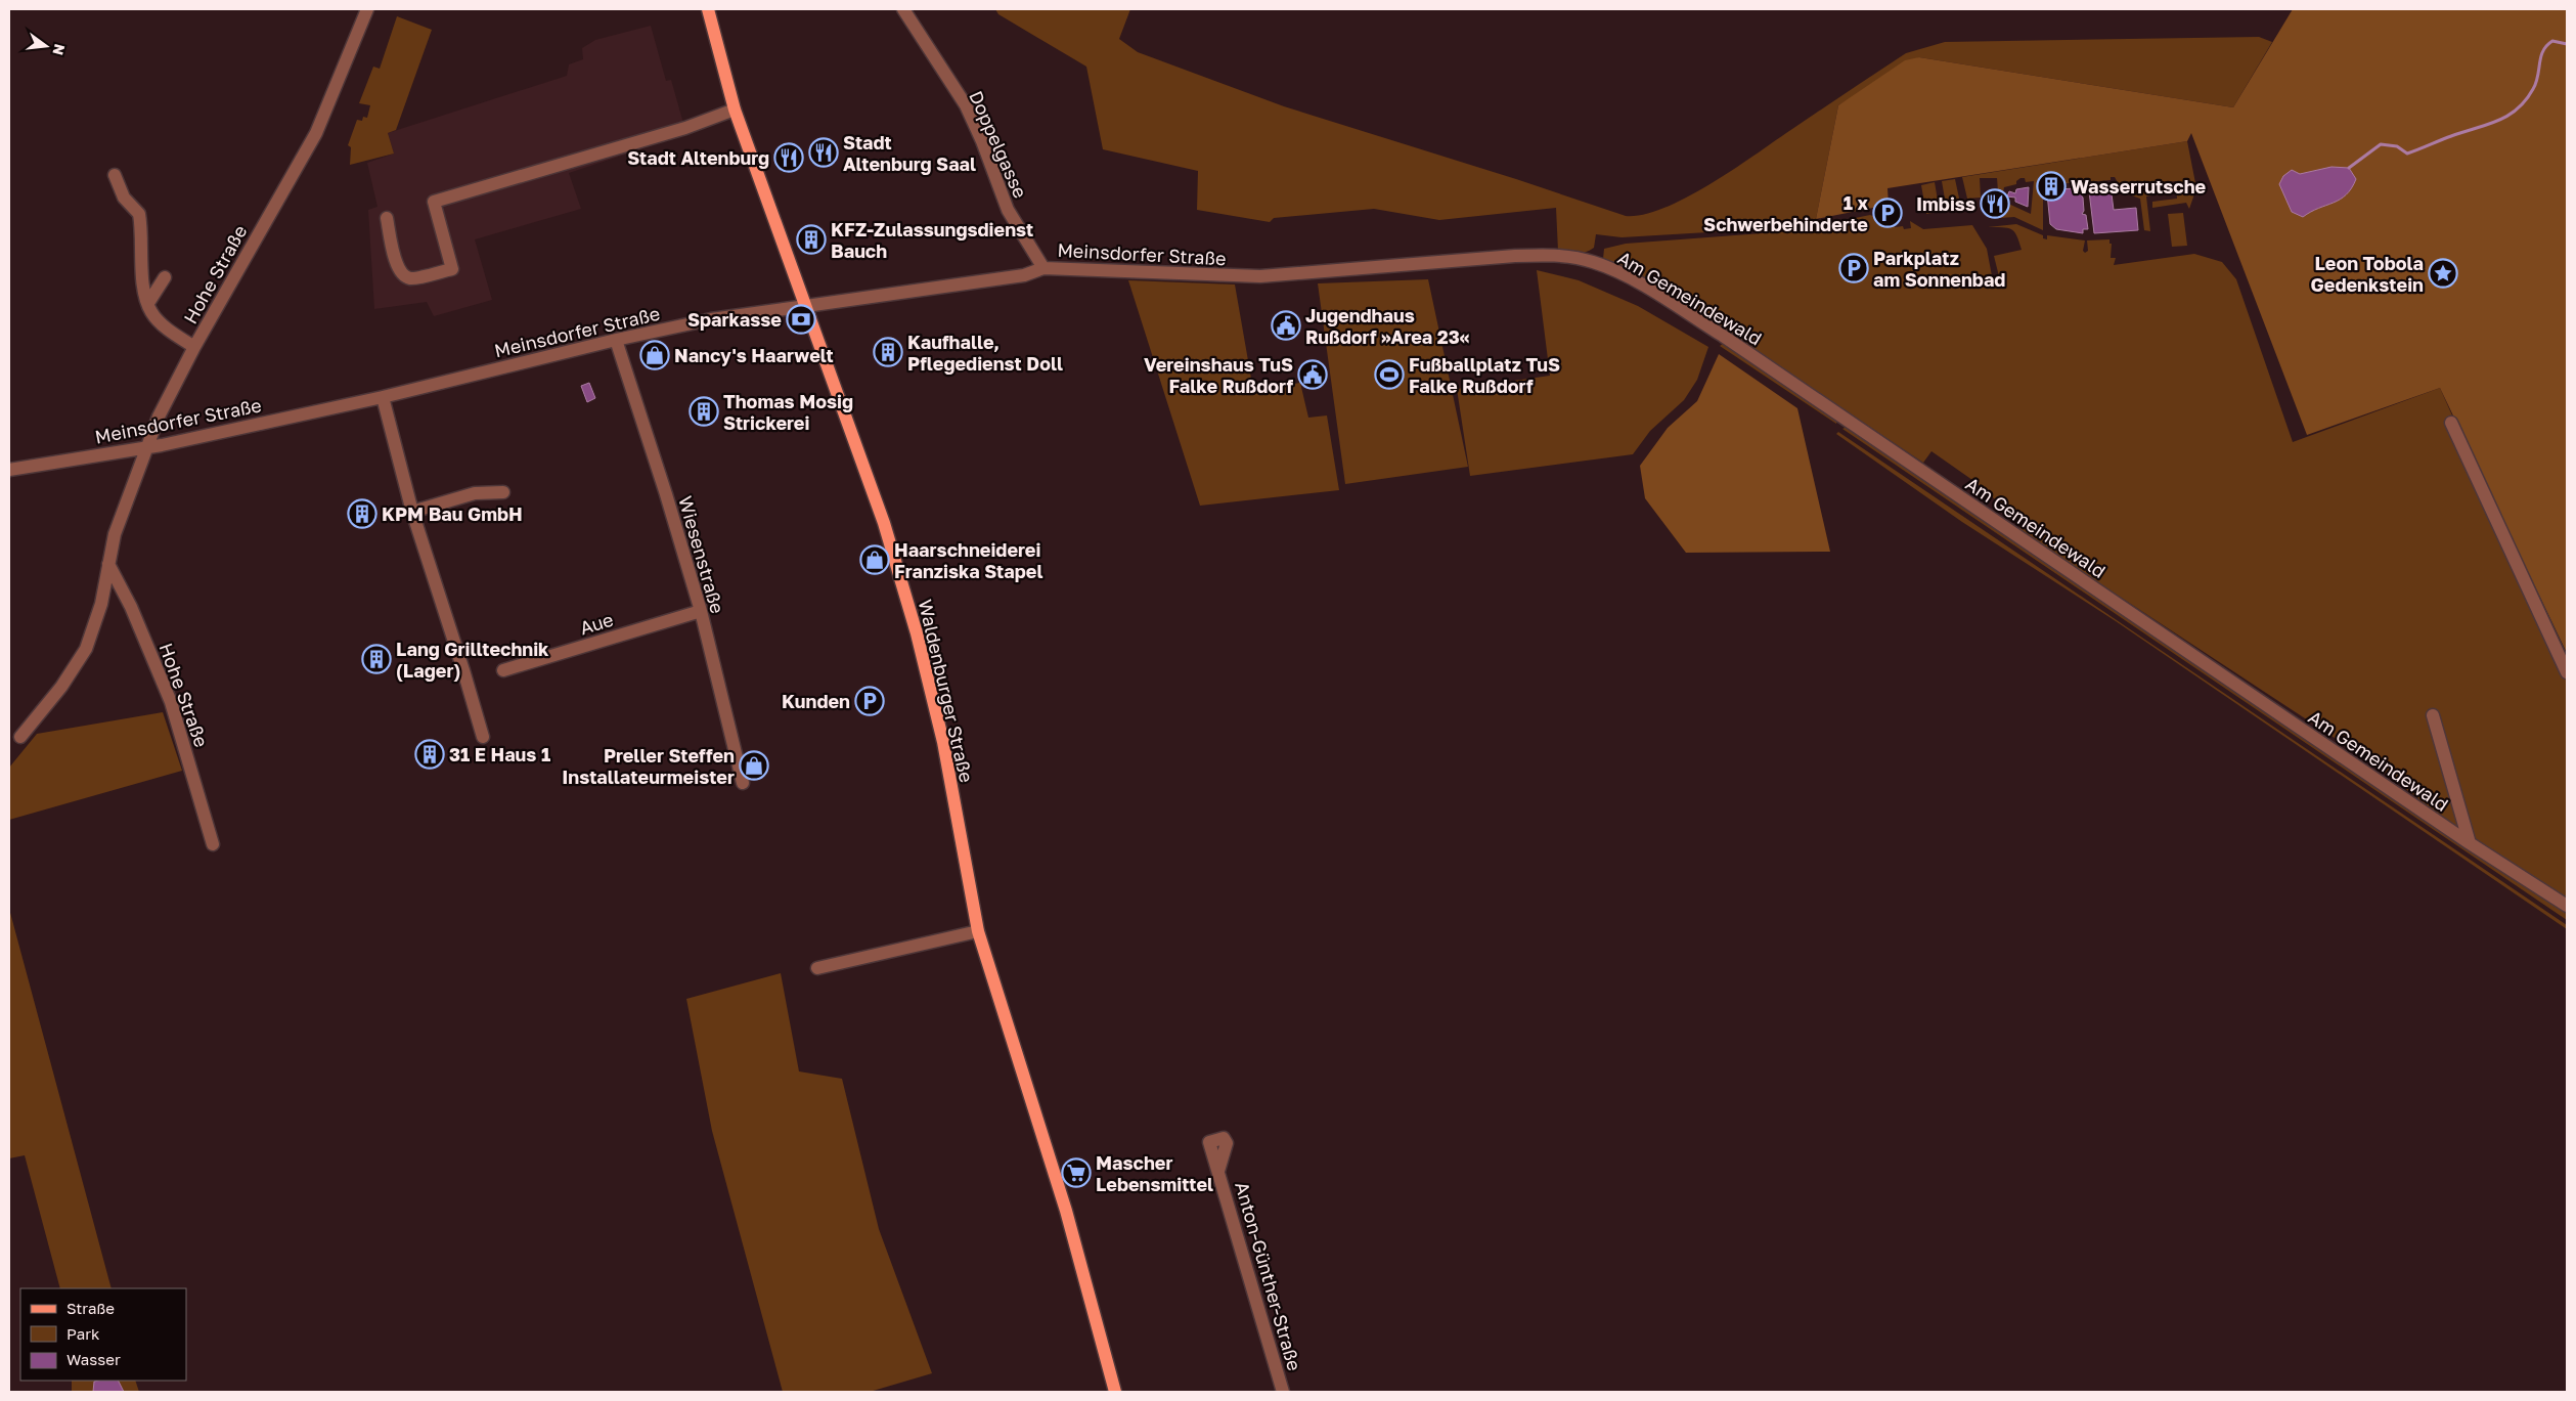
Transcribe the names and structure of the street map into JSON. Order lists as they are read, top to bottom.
{
  "streets": {
    "main road": ["Waldenburger Straße"],
    "street": [
      "Doppelgasse",
      "Meinsdorfer Straße",
      "Hohe Straße",
      "Am Gemeindewald",
      "Wiesenstraße",
      "Aue",
      "Anton-Günther-Straße"
    ]
  },
  "crossings": [
    ["Doppelgasse", "Meinsdorfer Straße"],
    ["Meinsdorfer Straße", "Hohe Straße"],
    ["Meinsdorfer Straße", "Am Gemeindewald"],
    ["Meinsdorfer Straße", "Wiesenstraße"],
    ["Meinsdorfer Straße", "Waldenburger Straße"],
    ["Wiesenstraße", "Aue"]
  ],
  "places": {
    "restaurant": ["Stadt Altenburg Saal", "Stadt Altenburg", "Imbiss"],
    "building": [
      "Wasserrutsche",
      "KFZ-Zulassungsdienst Bauch",
      "Kaufhalle, Pflegedienst Doll",
      "Thomas Mosig Strickerei",
      "KPM Bau GmbH",
      "Lang Grilltechnik (Lager)",
      "31 E Haus 1"
    ],
    "parking": ["1 x Schwerbehinderte", "Parkplatz am Sonnenbad", "Kunden"],
    "place": ["Leon Tobola Gedenkstein"],
    "bank": ["Sparkasse"],
    "public building": ["Jugendhaus Rußdorf »Area 23«", "Vereinshaus TuS Falke Rußdorf"],
    "shop": ["Nancy's Haarwelt", "Haarschneiderei Franziska Stapel", "Preller Steffen Installateurmeister"],
    "sports": ["Fußballplatz TuS Falke Rußdorf"],
    "supermarket": ["Mascher Lebensmittel"]
  },
  "legend": ["Straße", "Park", "Wasser"],
  "north": "right"
}
